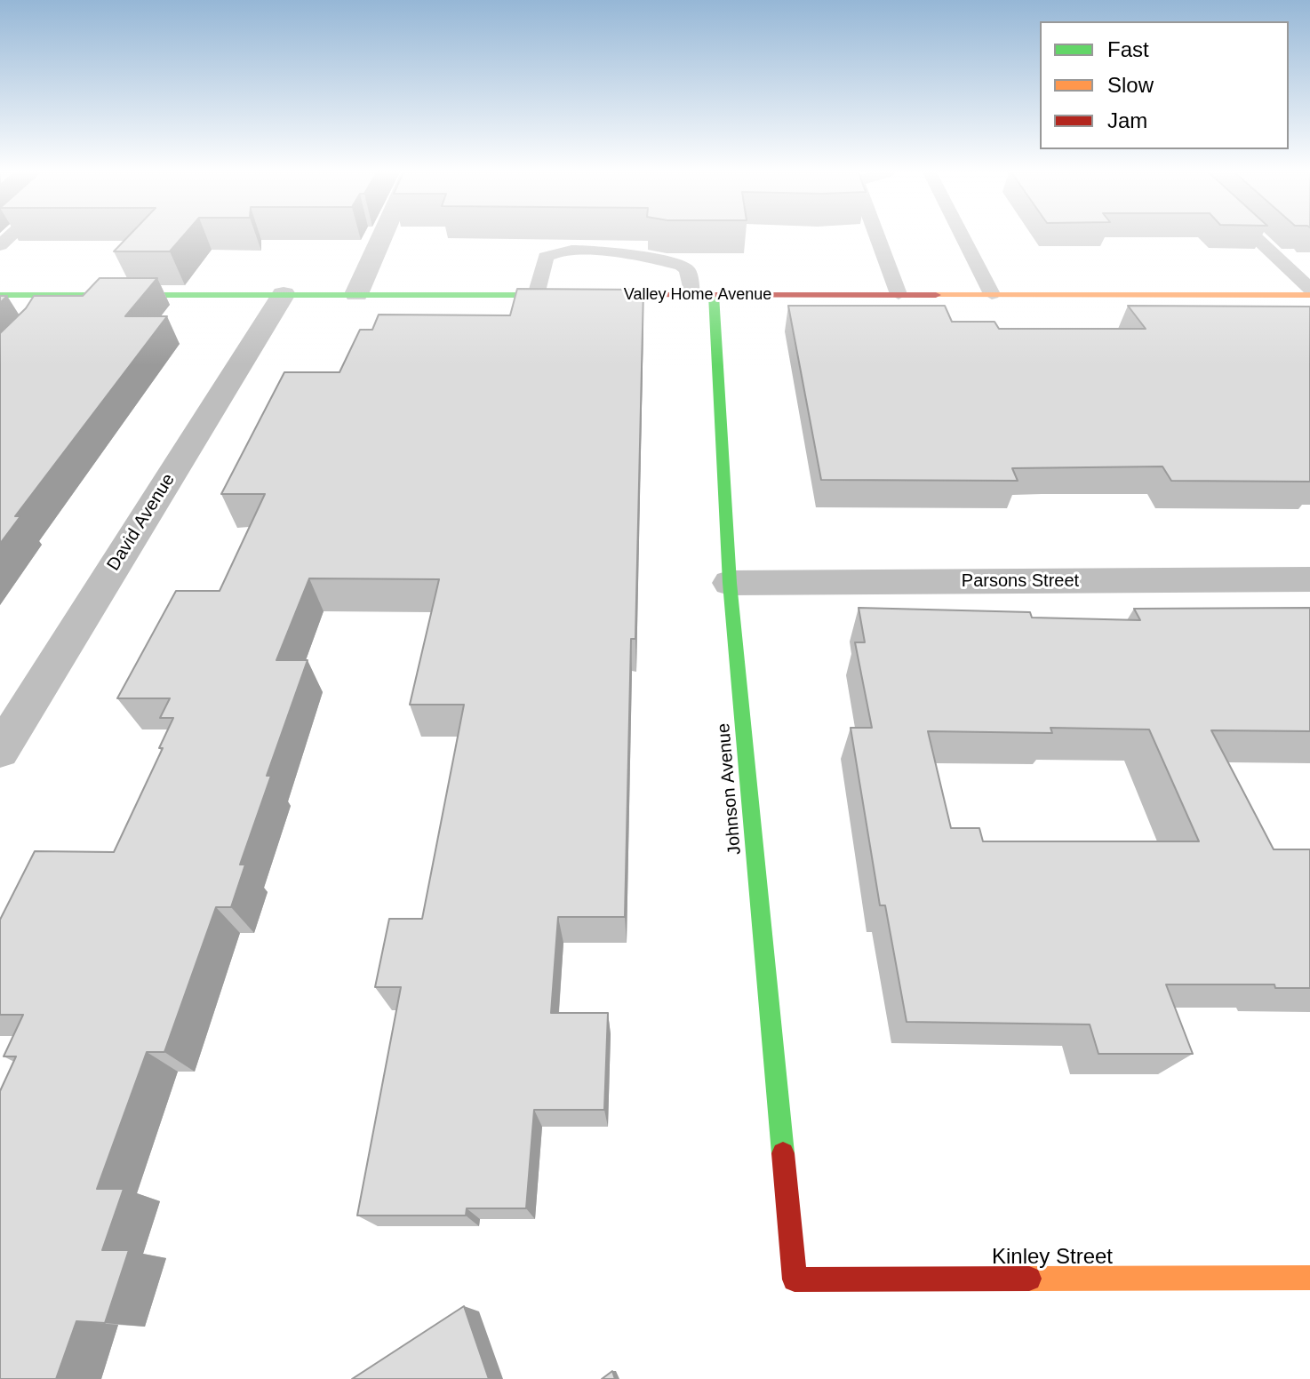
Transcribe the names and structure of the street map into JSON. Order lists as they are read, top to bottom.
{
  "streets": {
    "street": [
      "Valley Home Avenue",
      "David Avenue",
      "Parsons Street",
      "Johnson Avenue",
      "Kinley Street"
    ]
  },
  "crossings": [
    ["Valley Home Avenue", "David Avenue"],
    ["Valley Home Avenue", "Johnson Avenue"],
    ["Parsons Street", "Johnson Avenue"],
    ["Johnson Avenue", "Kinley Street"]
  ],
  "legend": ["Fast", "Slow", "Jam"]
}
